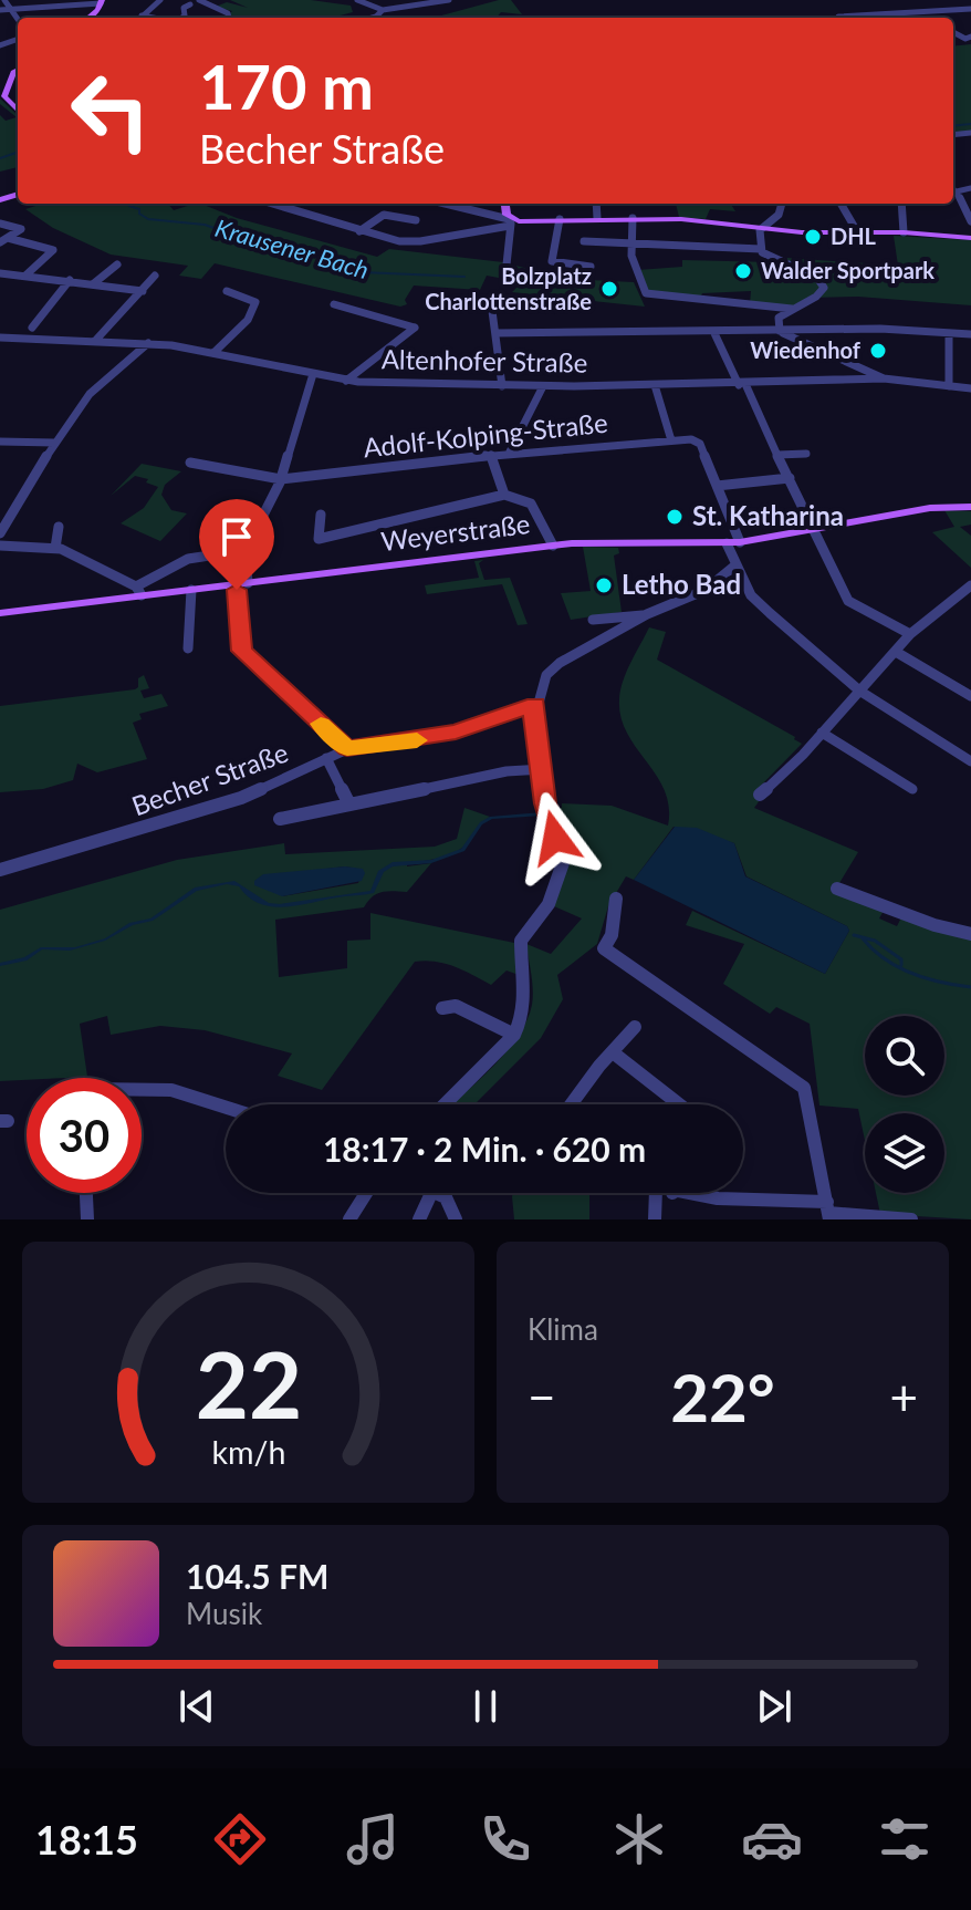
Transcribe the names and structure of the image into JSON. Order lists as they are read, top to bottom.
{
  "streets": {
    "main road": ["Weyerstraße"],
    "street": ["Altenhofer Straße", "Adolf-Kolping-Straße", "Becher Straße"]
  },
  "water": ["Krausener Bach"],
  "places": [
    "DHL",
    "Walder Sportpark",
    "Bolzplatz Charlottenstraße",
    "Wiedenhof",
    "St. Katharina",
    "Letho Bad"
  ],
  "page": {
    "turn": ["170 m", "Becher Straße"],
    "limit": "30",
    "trip": "18:17 · 2 Min. · 620 m",
    "tile": "Klima",
    "heat": ["−", "22°", "+"],
    "song": ["104.5 FM", "Musik"],
    "tabs": "18:15",
    "gauge": ["22", "km/h"]
  }
}
